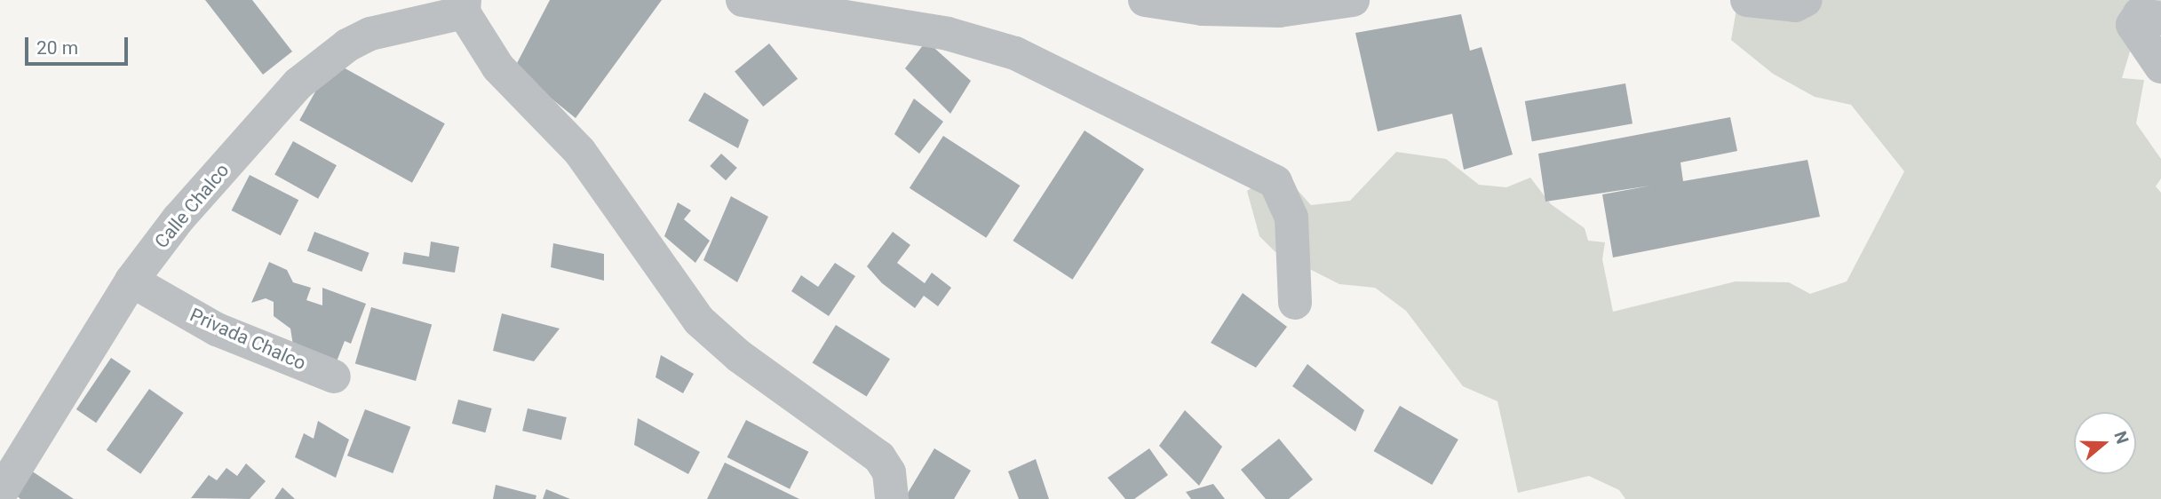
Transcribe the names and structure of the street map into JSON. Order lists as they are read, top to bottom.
{
  "streets": {
    "street": ["Calle Chalco", "Privada Chalco"]
  },
  "crossings": [
    ["Calle Chalco", "Privada Chalco"]
  ],
  "scale_bar": "20 m",
  "north": "right"
}
